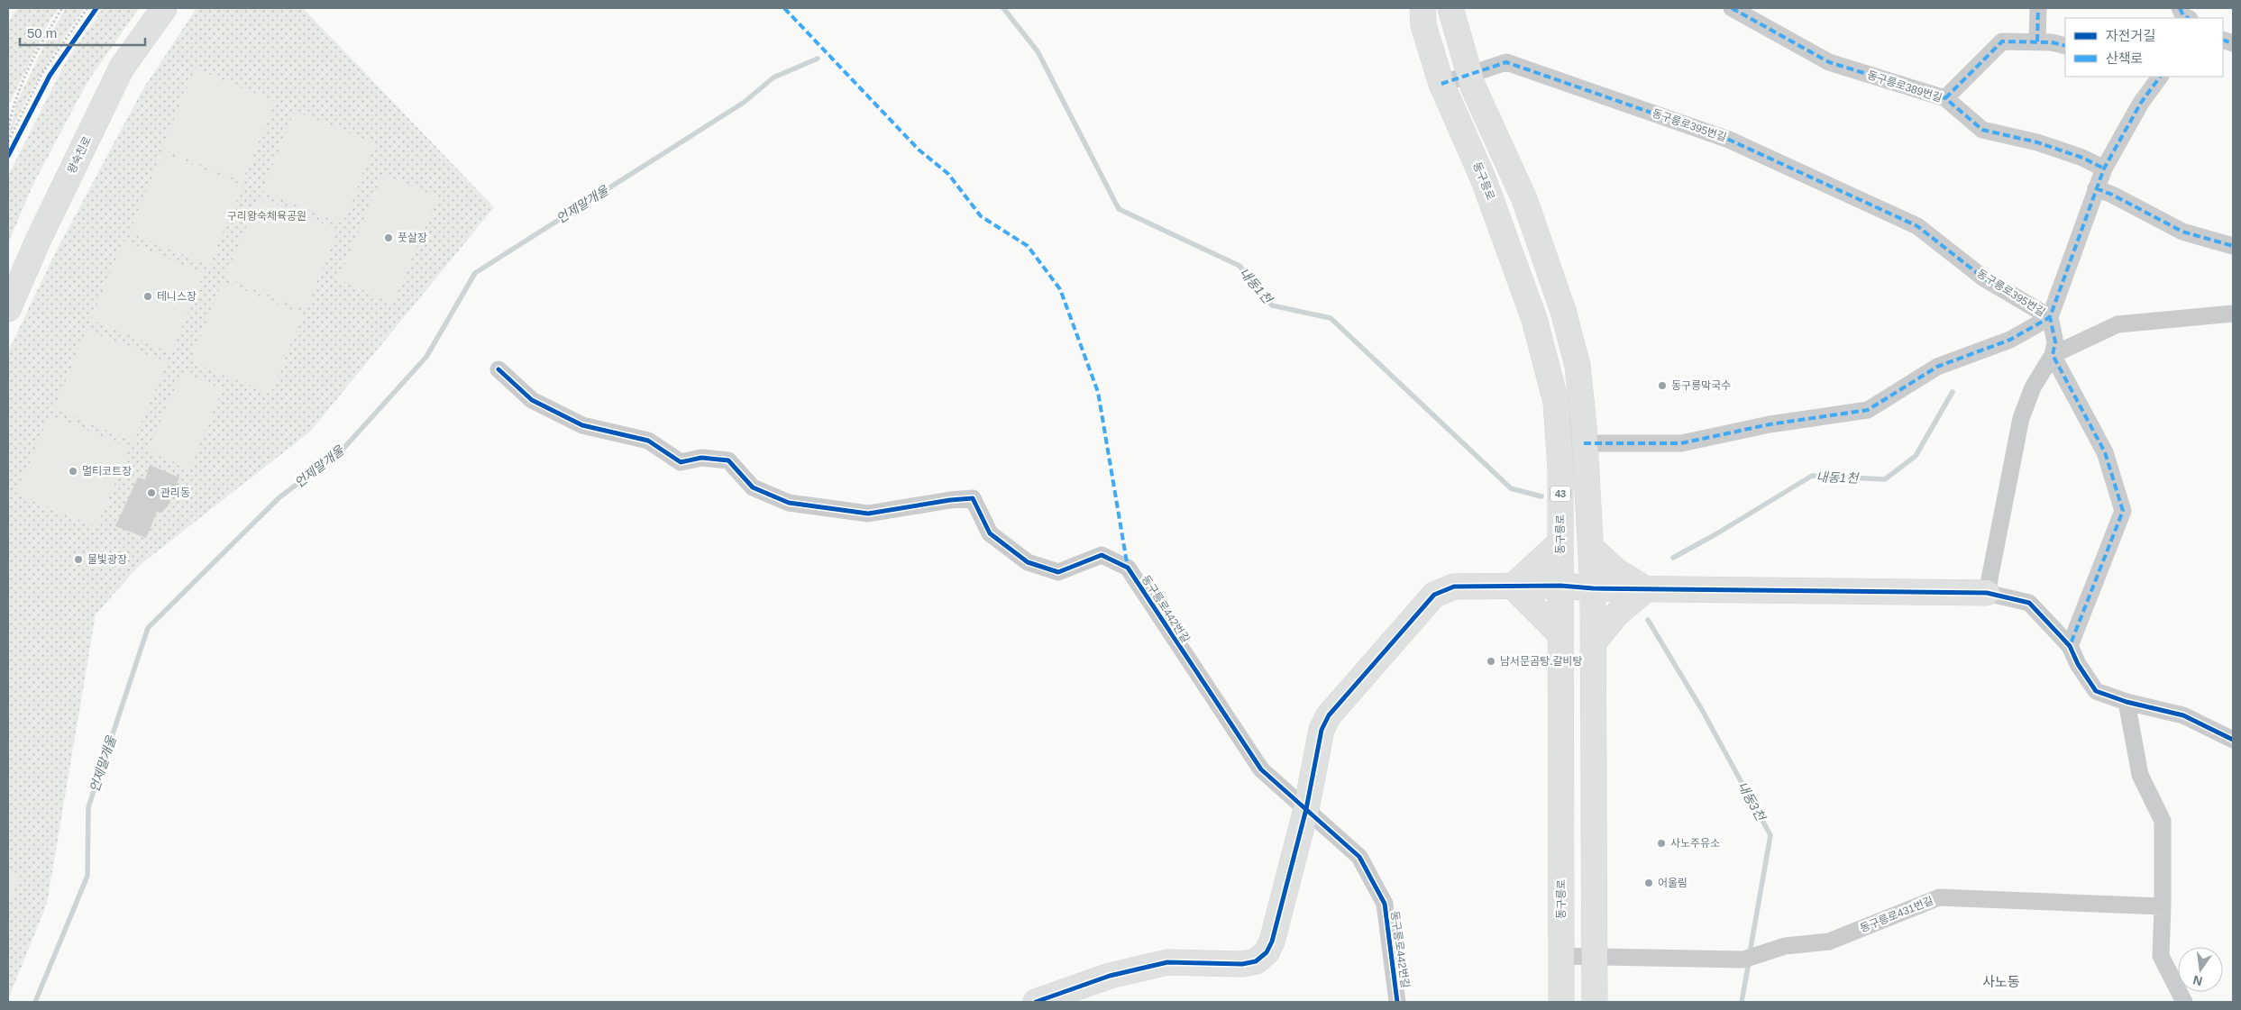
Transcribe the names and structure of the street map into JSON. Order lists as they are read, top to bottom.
{
  "streets": {
    "main road": ["왕숙천로", "동구릉로", "43"],
    "street": [
      "동구릉로389번길",
      "동구릉로395번길",
      "동구릉로442번길",
      "동구릉로431번길"
    ]
  },
  "crossings": [
    ["동구릉로395번길", "동구릉로"],
    ["동구릉로395번길", "43"],
    ["동구릉로", "동구릉로431번길"],
    ["43", "동구릉로431번길"]
  ],
  "districts": ["사노동"],
  "water": ["언제말개울", "내동1천", "내동3천"],
  "parks": ["구리왕숙체육공원"],
  "places": [
    "풋살장",
    "테니스장",
    "동구릉막국수",
    "멀티코트장",
    "관리동",
    "물빛광장",
    "남서문곰탕.갈비탕",
    "사노주유소",
    "어울림"
  ],
  "legend": ["자전거길", "산책로"],
  "scale_bar": "50 m",
  "north": "bottom"
}
